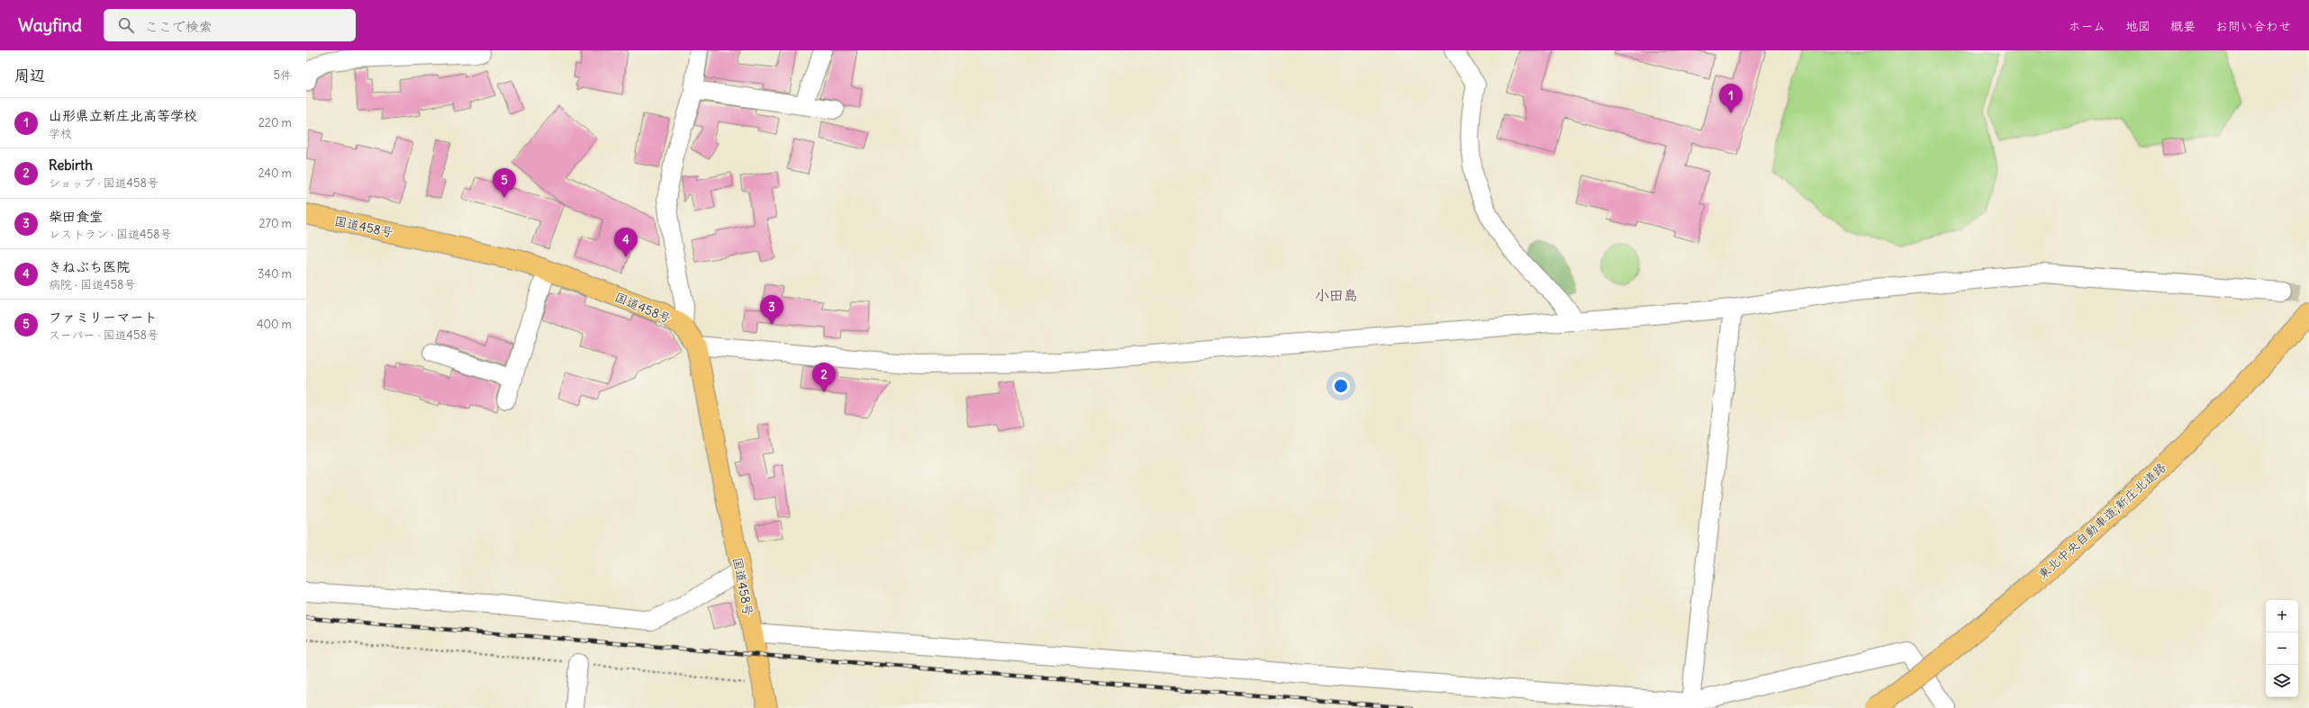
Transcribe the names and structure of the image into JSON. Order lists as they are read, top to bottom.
{
  "streets": {
    "highway": ["国道458号", "東北中央自動車道;新庄北道路"]
  },
  "districts": ["小田島"],
  "page": {
    "header": "Wayfind",
    "search": "ここで検索",
    "nav": [
      "ホーム",
      "地図",
      "概要",
      "お問い合わせ"
    ],
    "heading": ["周辺", "5件"],
    "pins": [
      "1",
      "5",
      "4",
      "3",
      "2"
    ],
    "list": [
      {
        "mark": "1",
        "name": "山形県立新庄北高等学校",
        "note": "学校",
        "value": "220 m"
      },
      {
        "mark": "2",
        "name": "Rebirth",
        "note": "ショップ · 国道458号",
        "value": "240 m"
      },
      {
        "mark": "3",
        "name": "柴田食堂",
        "note": "レストラン · 国道458号",
        "value": "270 m"
      },
      {
        "mark": "4",
        "name": "きねぶち医院",
        "note": "病院 · 国道458号",
        "value": "340 m"
      },
      {
        "mark": "5",
        "name": "ファミリーマート",
        "note": "スーパー · 国道458号",
        "value": "400 m"
      }
    ],
    "map_buttons": ["+", "−"]
  }
}
